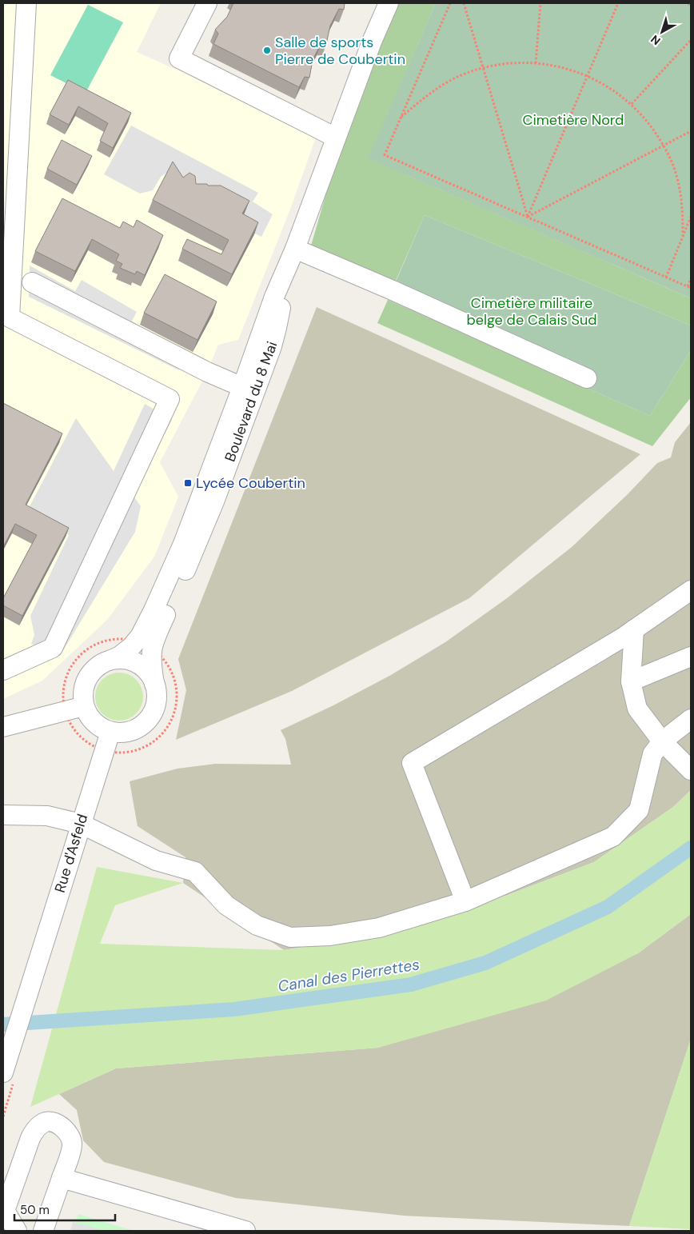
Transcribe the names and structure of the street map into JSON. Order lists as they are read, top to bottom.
{
  "streets": {
    "street": ["Boulevard du 8 Mai", "Rue d'Asfeld"]
  },
  "crossings": [
    ["Boulevard du 8 Mai", "Rue d'Asfeld"]
  ],
  "water": ["Canal des Pierrettes"],
  "parks": ["Cimetière Nord", "Cimetière militaire belge de Calais Sud"],
  "places": {
    "other": ["Salle de sports Pierre de Coubertin"],
    "transit": ["Lycée Coubertin"]
  },
  "scale_bar": "50 m",
  "north": "bottom left"
}
